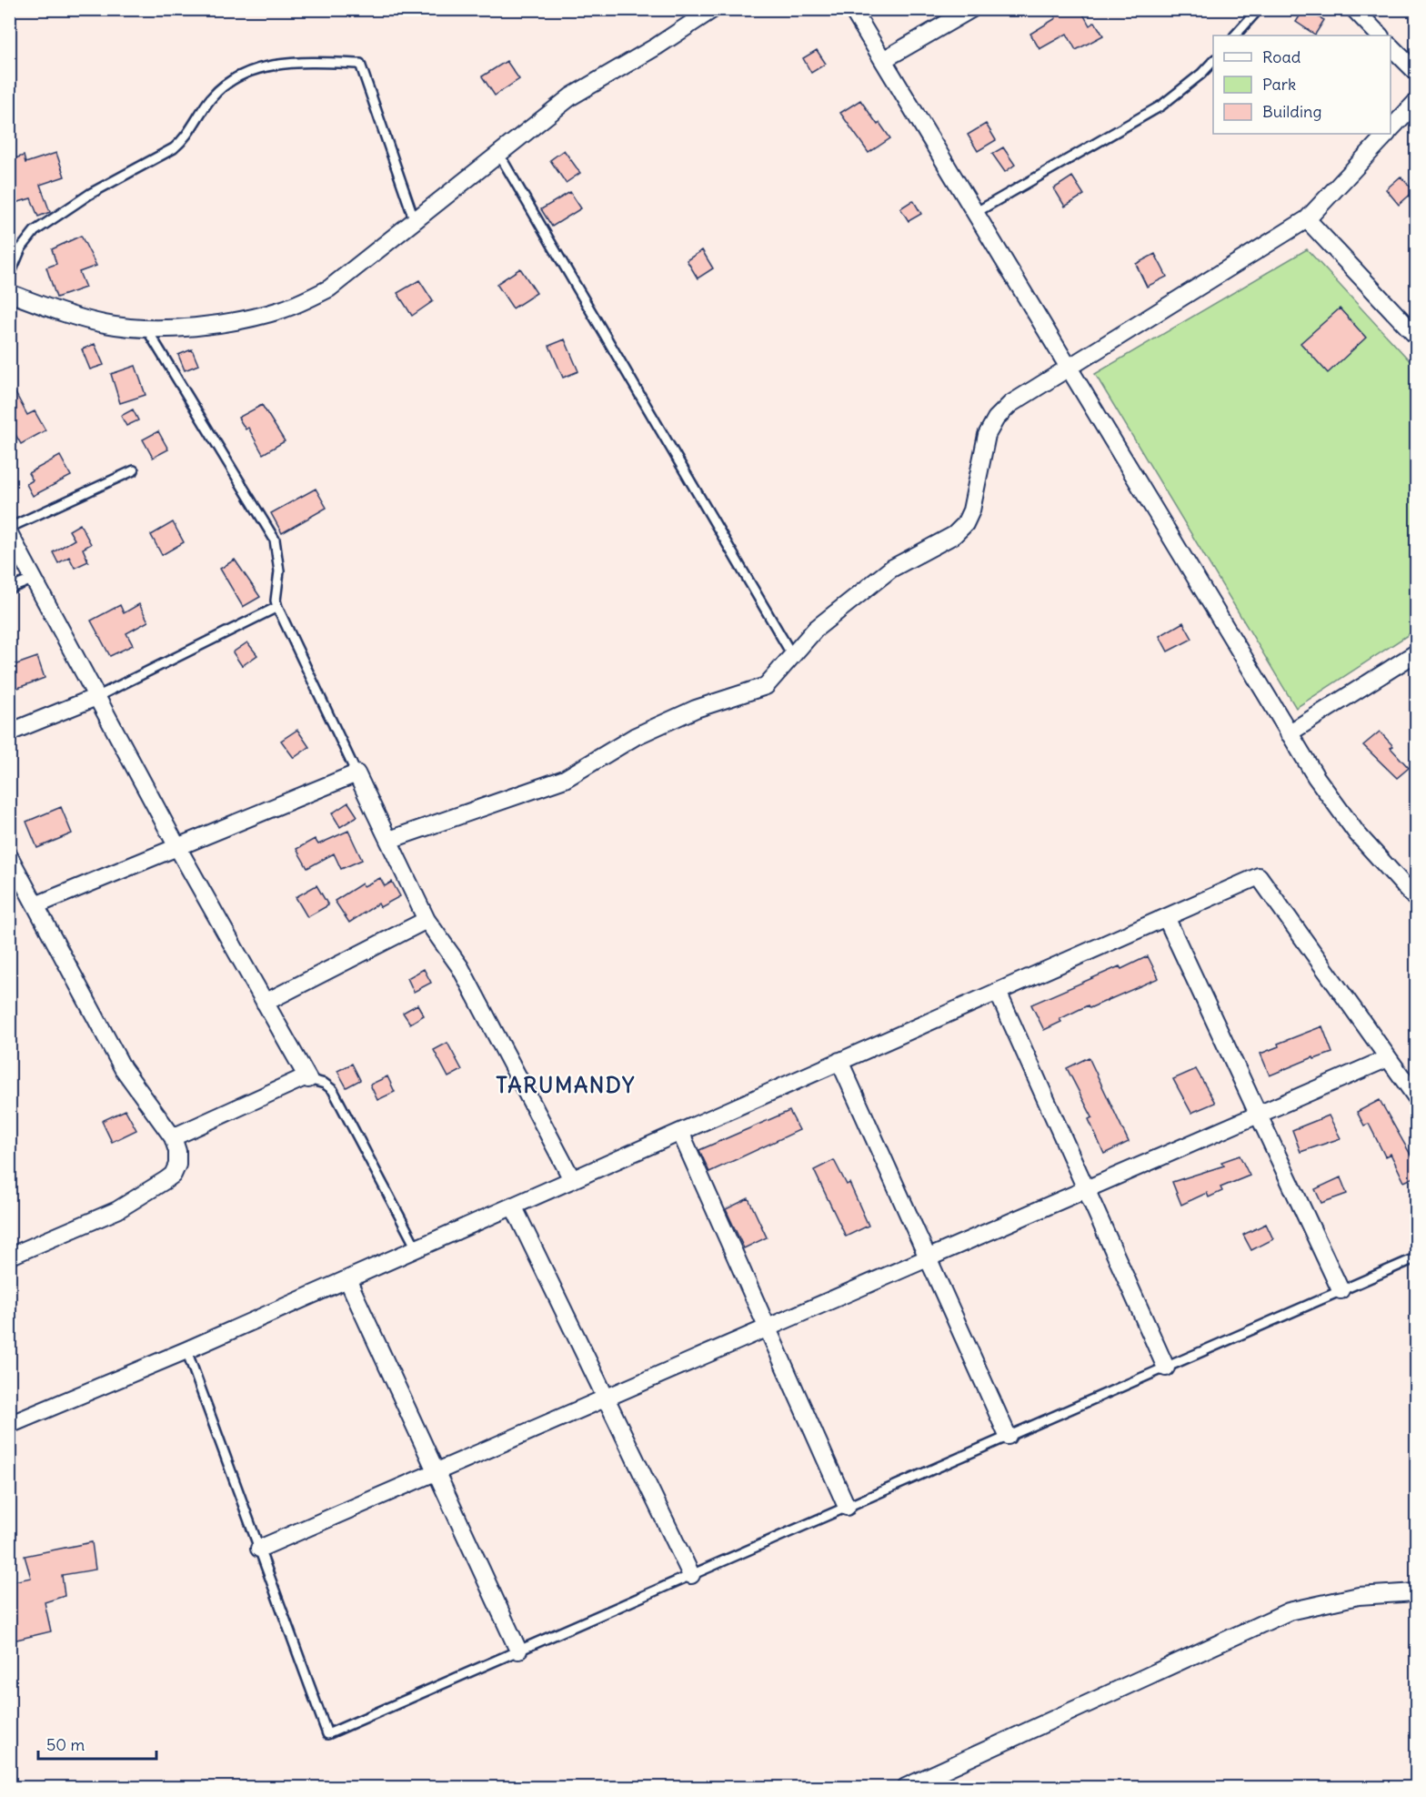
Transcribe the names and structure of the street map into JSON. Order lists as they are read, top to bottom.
{
  "districts": ["TARUMANDY"],
  "legend": ["Road", "Park", "Building"],
  "scale_bar": "50 m"
}
